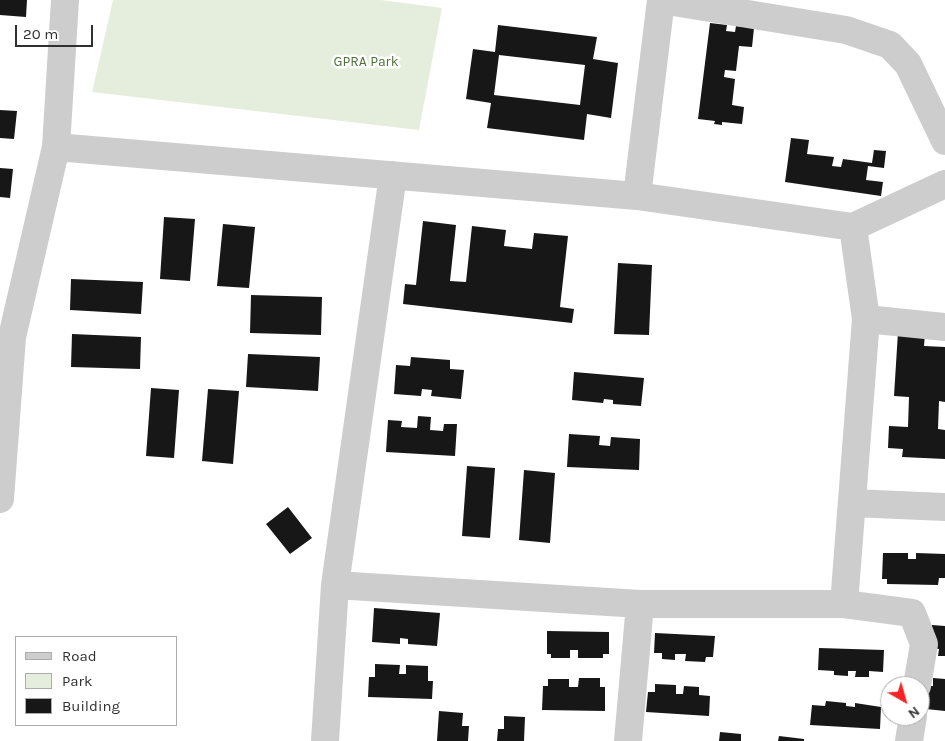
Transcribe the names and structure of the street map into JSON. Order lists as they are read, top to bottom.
{
  "parks": ["GPRA Park"],
  "legend": ["Road", "Park", "Building"],
  "scale_bar": "20 m",
  "north": "bottom right"
}
